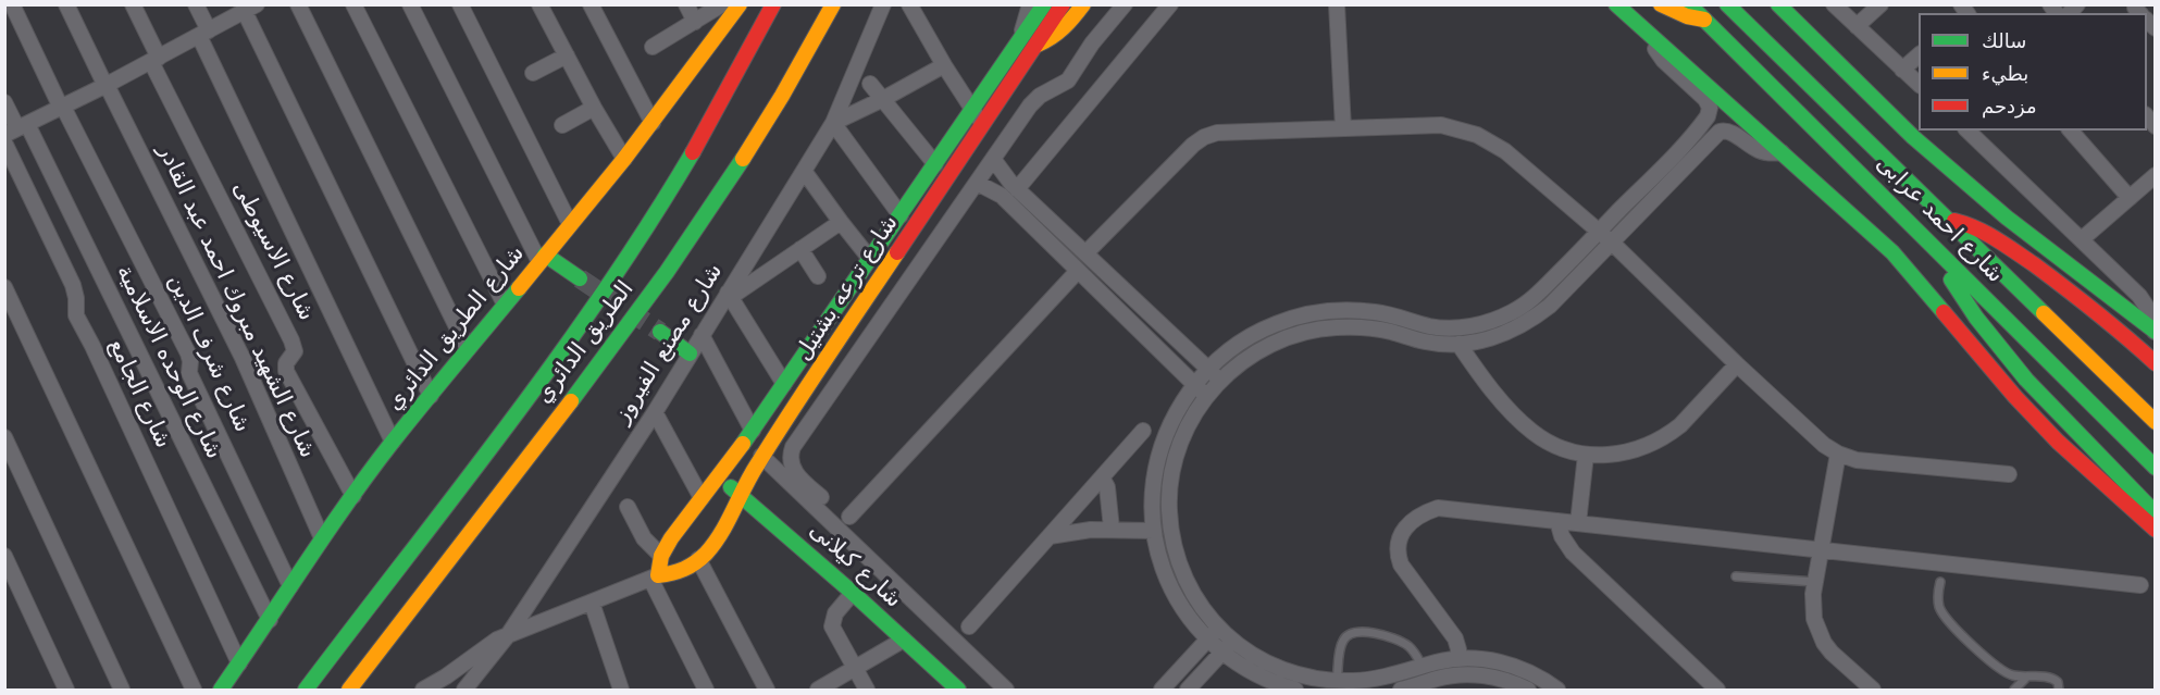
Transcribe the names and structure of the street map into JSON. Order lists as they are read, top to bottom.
{
  "streets": {
    "main road": [
      "شارع احمد عرابى",
      "شارع ترعه بشتيل",
      "شارع الطريق الدائري",
      "الطريق الدائري",
      "شارع كيلانى"
    ],
    "street": [
      "شارع الاسيوطى",
      "شارع الشهيد مبروك احمد عبد القادر",
      "شارع مصنع الفيروز",
      "شارع شرف الدين",
      "شارع الوحده الاسلامية",
      "شارع الجامع"
    ]
  },
  "crossings": [
    ["شارع الاسيوطى", "شارع الطريق الدائري"],
    ["شارع ترعه بشتيل", "شارع مصنع الفيروز"],
    ["شارع ترعه بشتيل", "شارع كيلانى"],
    ["شارع الشهيد مبروك احمد عبد القادر", "شارع الطريق الدائري"],
    ["شارع الطريق الدائري", "شارع شرف الدين"],
    ["شارع الطريق الدائري", "شارع الوحده الاسلامية"],
    ["شارع الطريق الدائري", "شارع الجامع"]
  ],
  "legend": ["سالك", "بطيء", "مزدحم"]
}
